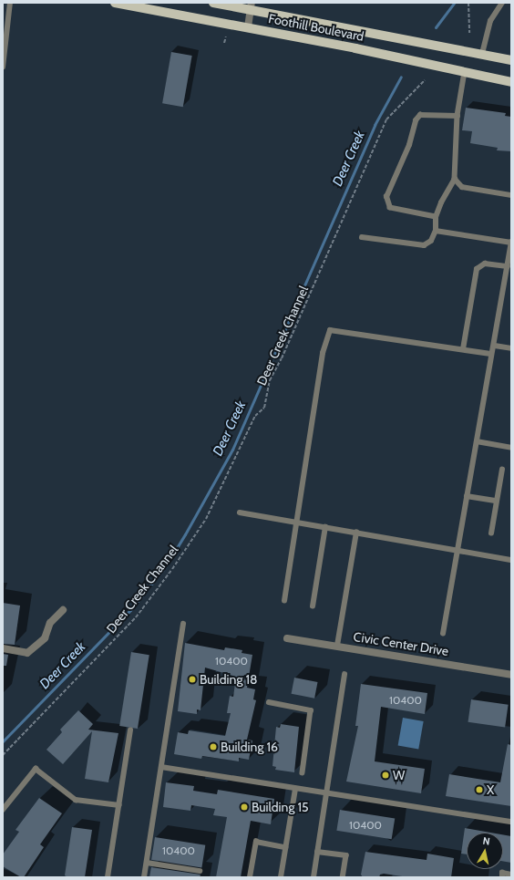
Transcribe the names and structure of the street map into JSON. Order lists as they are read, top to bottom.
{
  "streets": {
    "main road": ["Foothill Boulevard"],
    "street": ["Civic Center Drive"],
    "path": ["Deer Creek Channel"]
  },
  "water": ["Deer Creek"],
  "places": [
    "Building 18",
    "Building 16",
    "W",
    "X",
    "Building 15"
  ],
  "house_numbers": [
    "10400",
    "10400",
    "10400",
    "10400"
  ],
  "north": "top"
}
